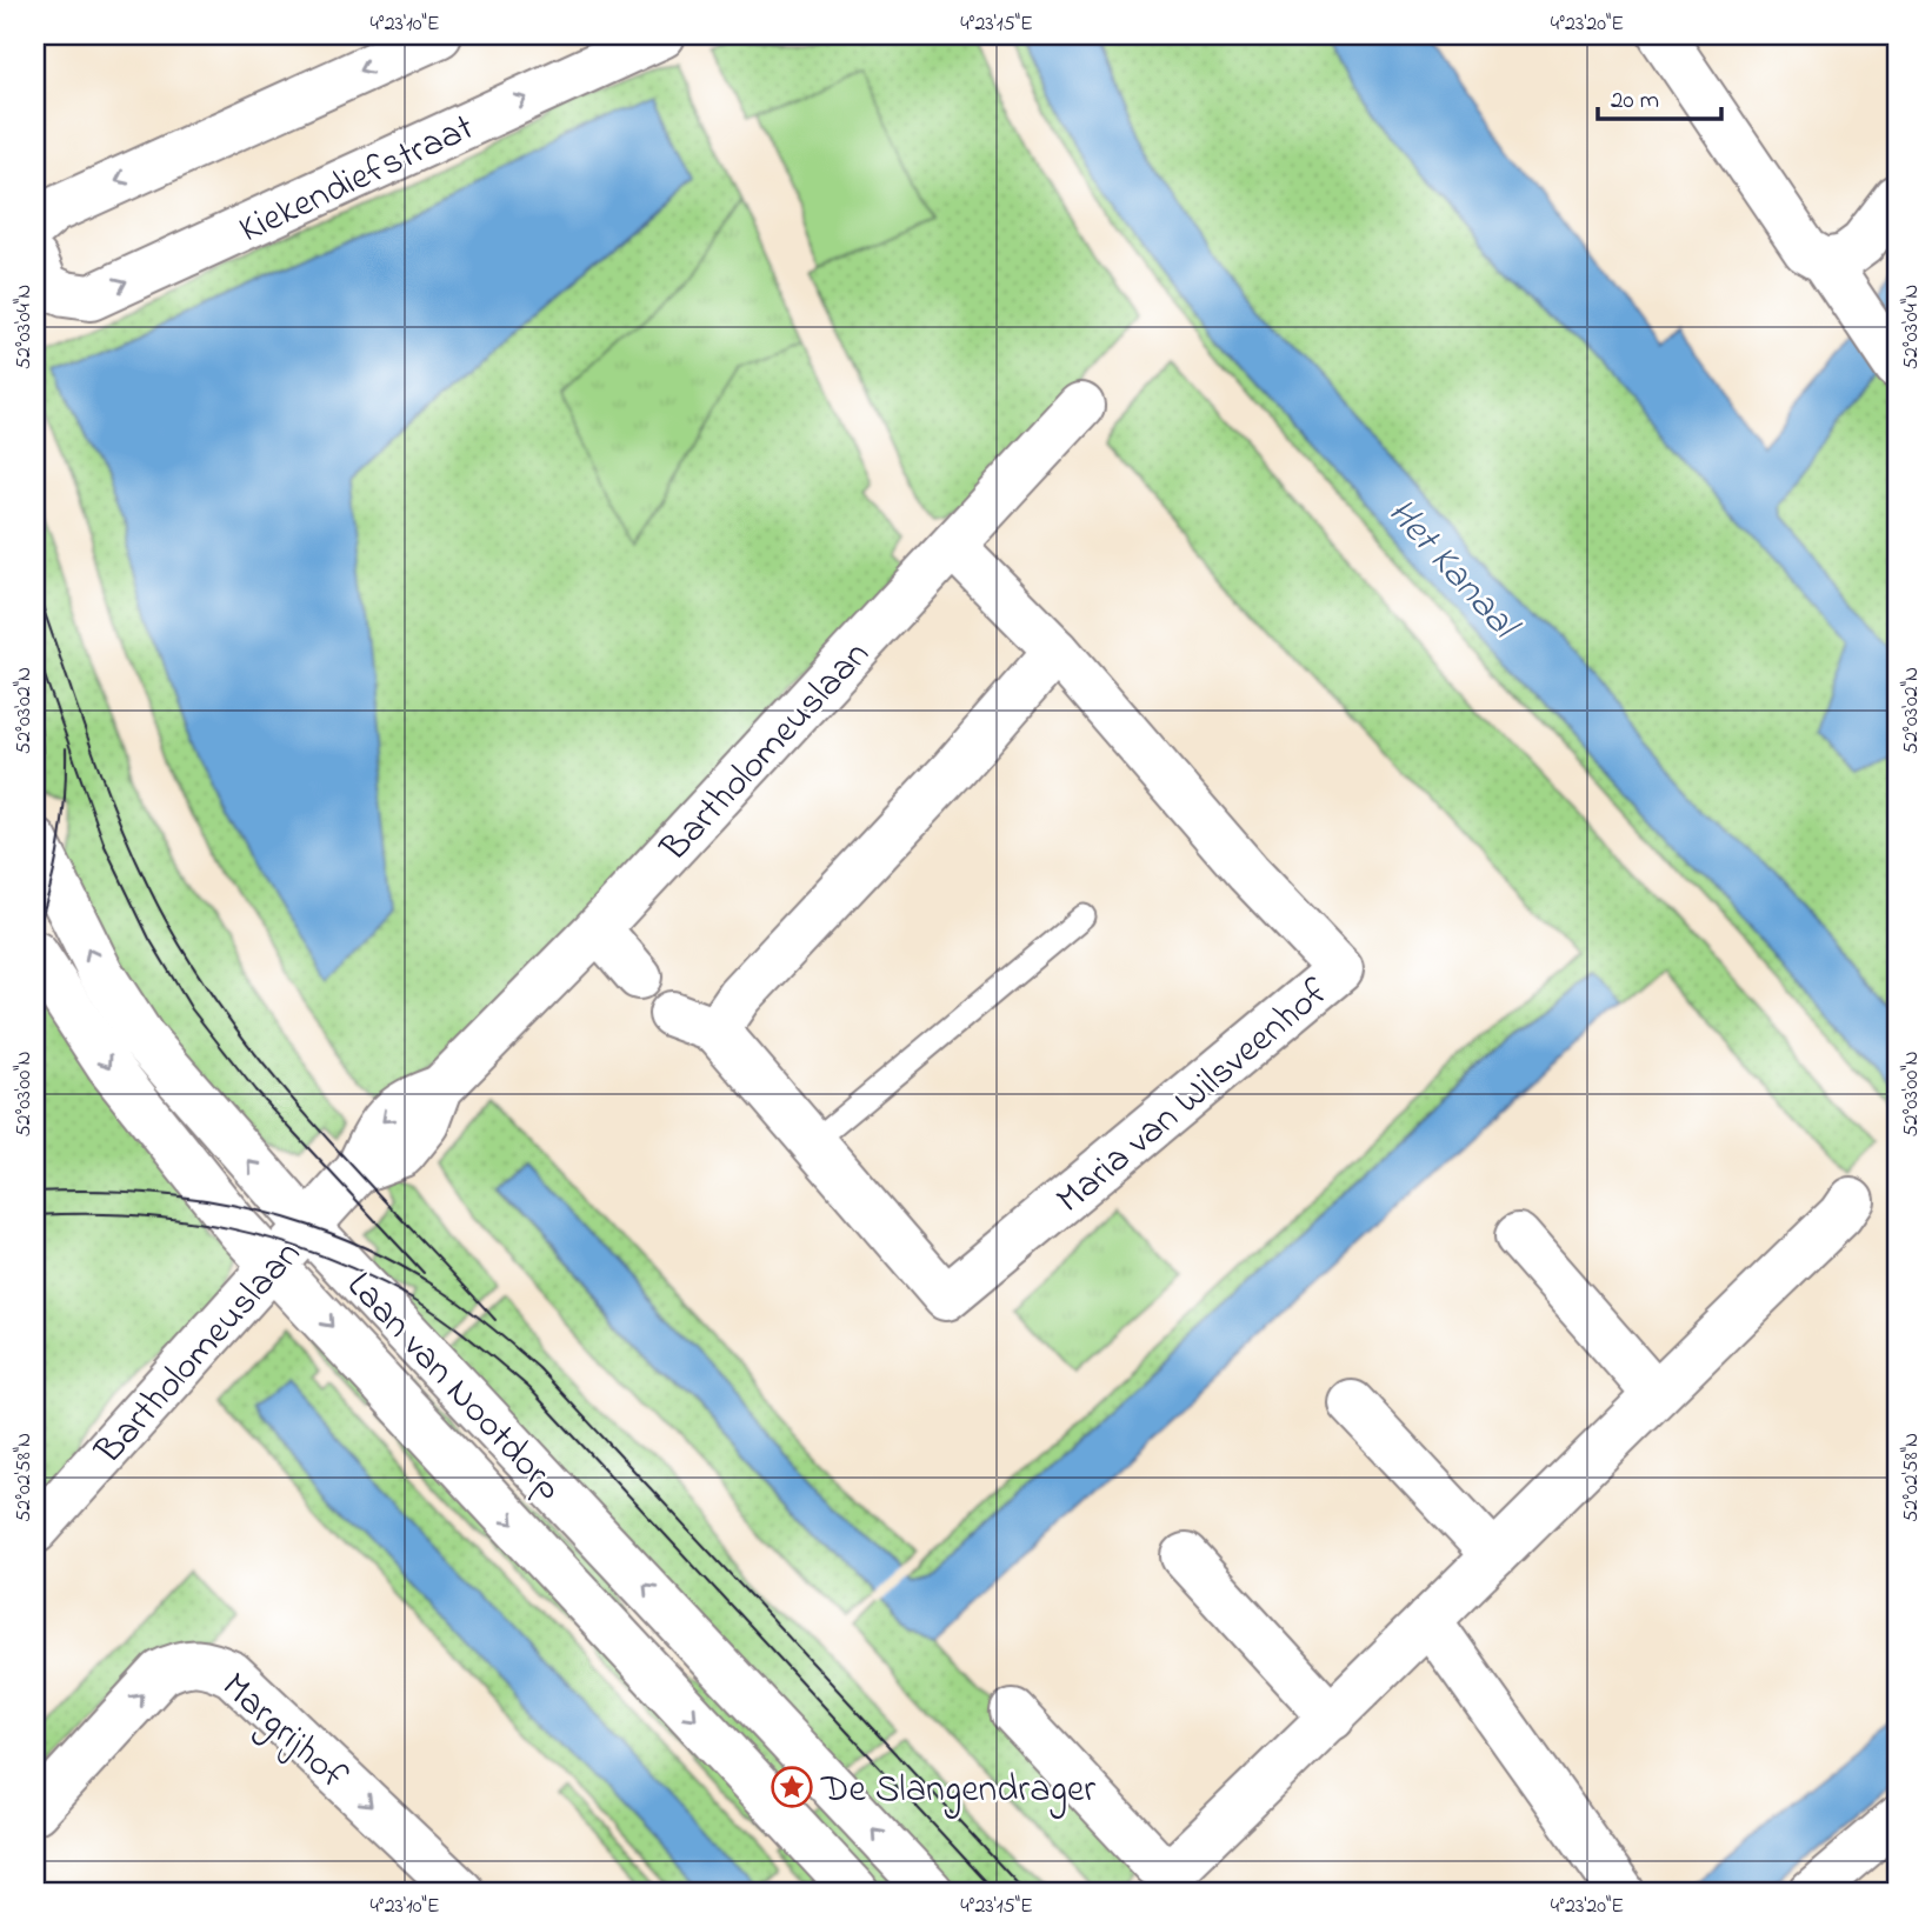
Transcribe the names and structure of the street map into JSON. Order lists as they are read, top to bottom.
{
  "streets": {
    "street": [
      "Kiekendiefstraat",
      "Bartholomeuslaan",
      "Maria van Wilsveenhof",
      "Laan van Nootdorp",
      "Margrijhof"
    ]
  },
  "crossings": [
    ["Bartholomeuslaan", "Maria van Wilsveenhof"],
    ["Bartholomeuslaan", "Laan van Nootdorp"]
  ],
  "water": ["Het Kanaal"],
  "places": {
    "place": ["De Slangendrager"]
  },
  "scale_bar": "20 m",
  "coordinates": [
    "4°23'10\"E",
    "4°23'15\"E",
    "4°23'20\"E",
    "52°03'04\"N",
    "52°03'02\"N",
    "52°03'00\"N",
    "52°02'58\"N"
  ]
}
